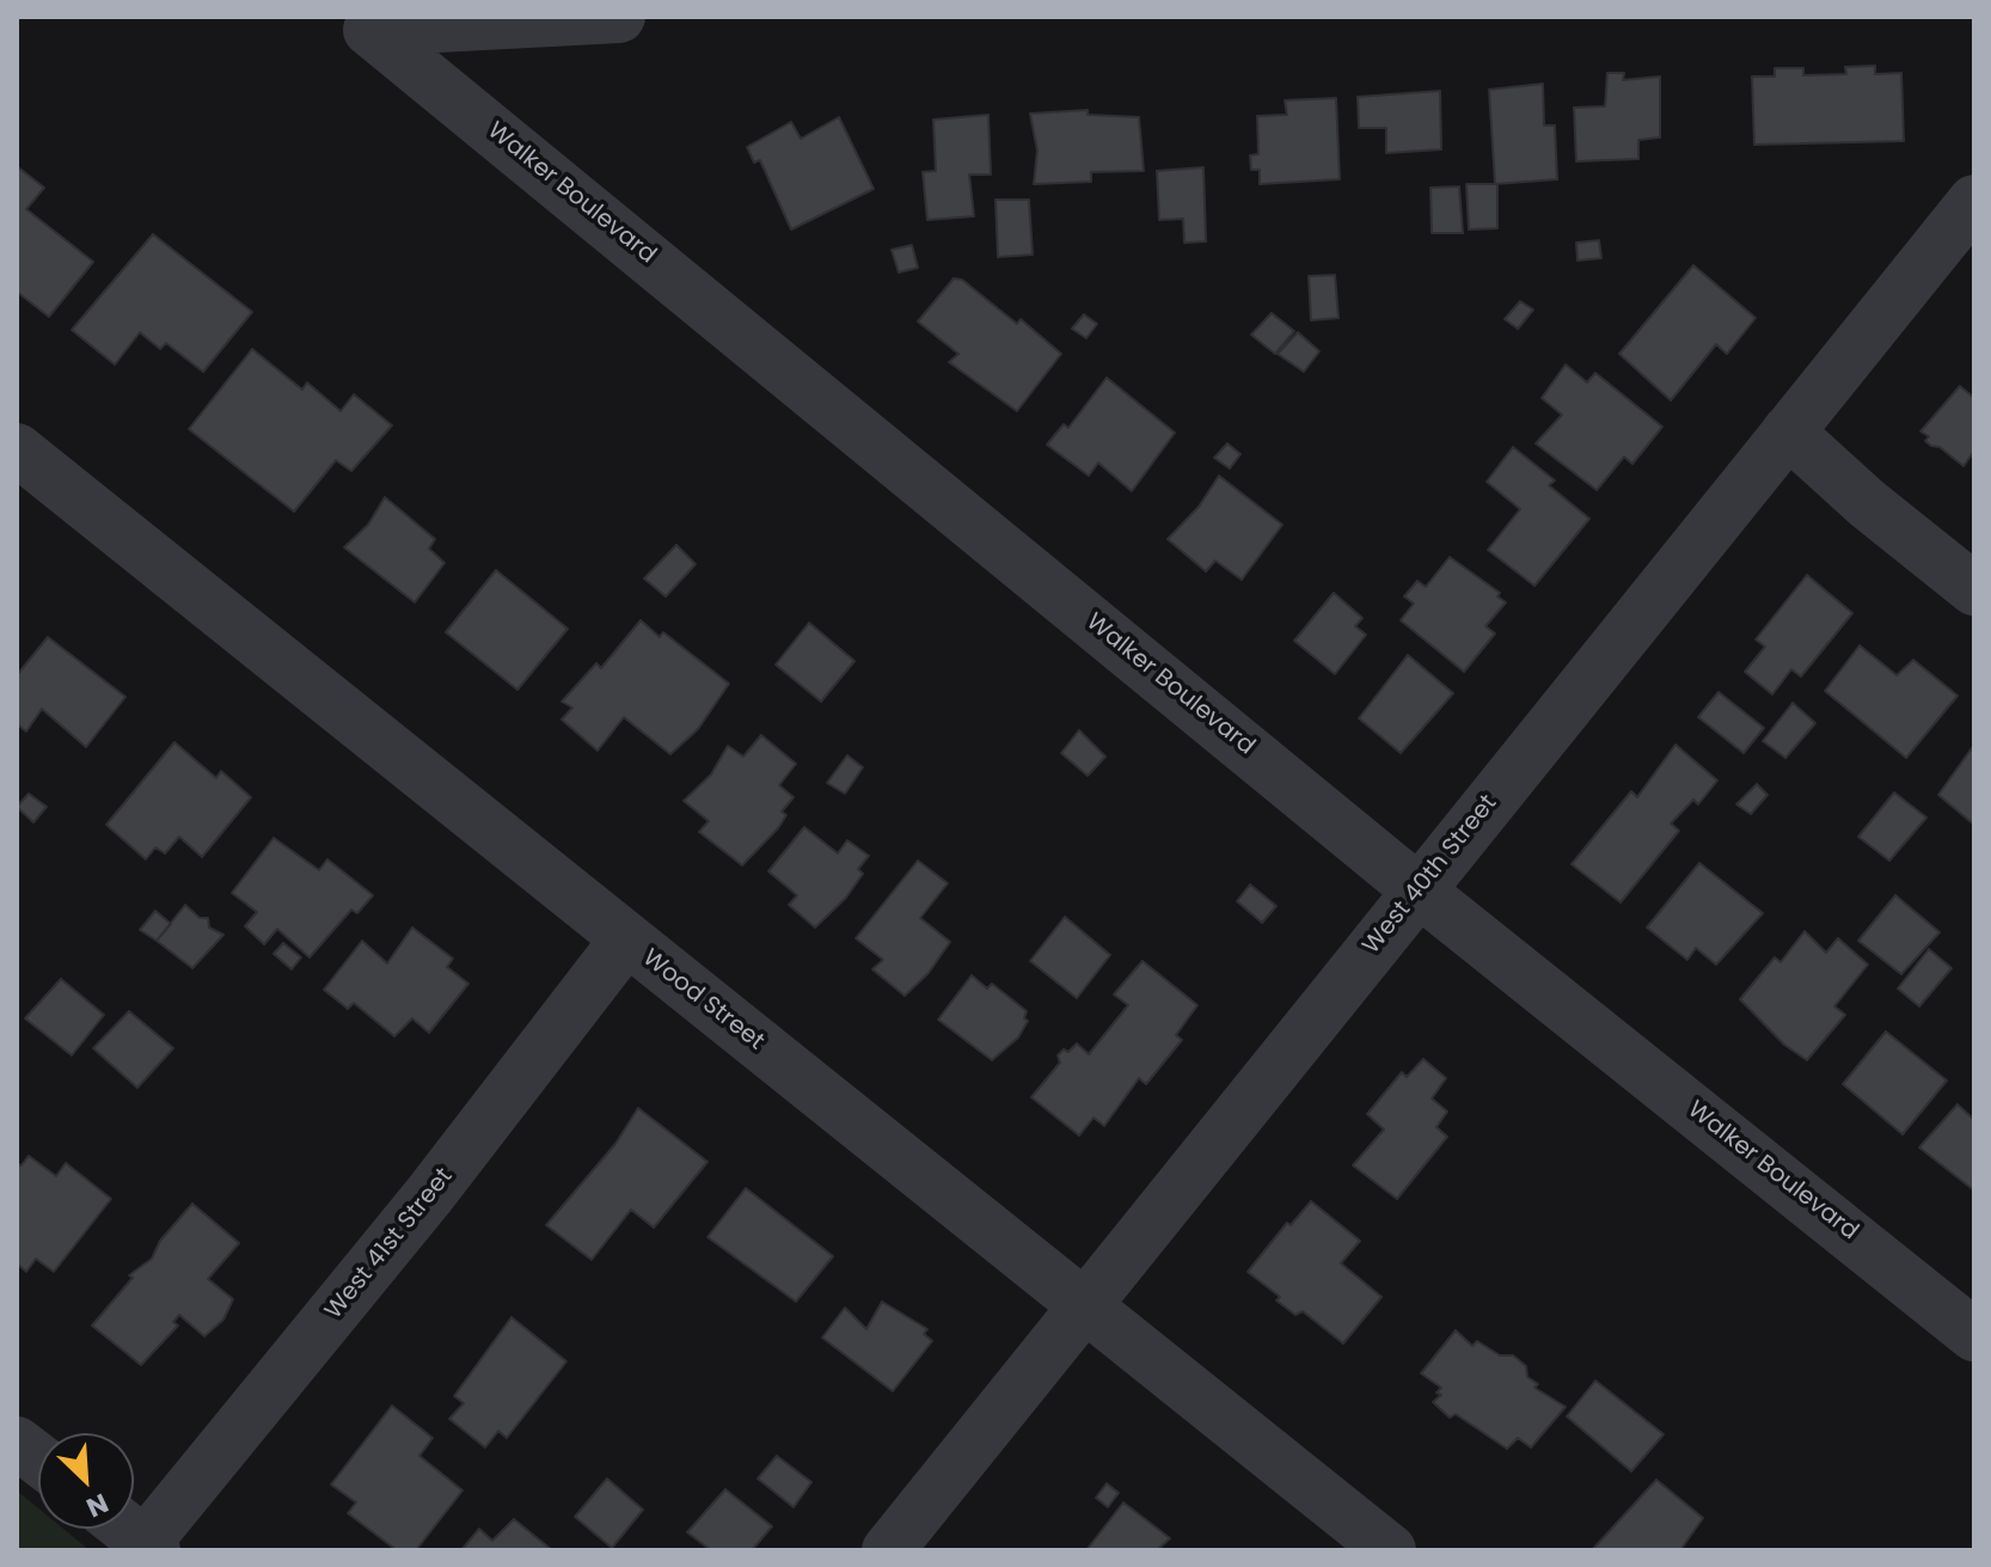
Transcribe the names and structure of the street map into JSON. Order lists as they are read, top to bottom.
{
  "streets": {
    "street": [
      "Walker Boulevard",
      "West 40th Street",
      "Wood Street",
      "West 41st Street"
    ]
  },
  "crossings": [
    ["Walker Boulevard", "West 40th Street"],
    ["West 40th Street", "Wood Street"],
    ["Wood Street", "West 41st Street"]
  ],
  "north": "bottom right"
}
